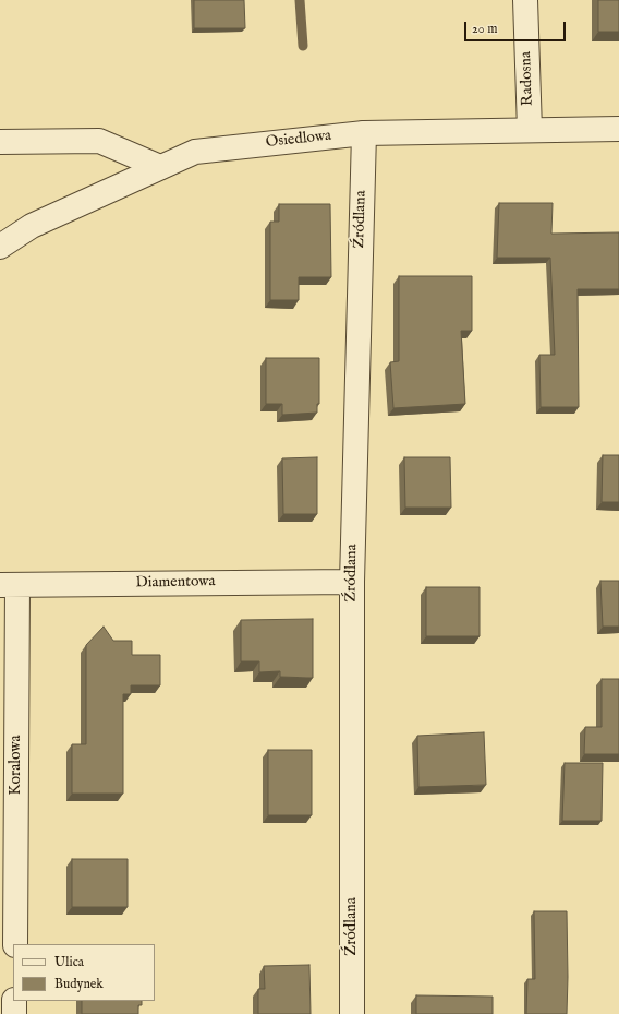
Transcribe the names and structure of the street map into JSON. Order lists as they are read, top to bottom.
{
  "streets": {
    "street": [
      "Radosna",
      "Osiedlowa",
      "Źródlana",
      "Diamentowa",
      "Koralowa"
    ]
  },
  "crossings": [
    ["Radosna", "Osiedlowa"],
    ["Osiedlowa", "Źródlana"],
    ["Źródlana", "Diamentowa"],
    ["Diamentowa", "Koralowa"]
  ],
  "legend": ["Ulica", "Budynek"],
  "scale_bar": "20 m"
}
